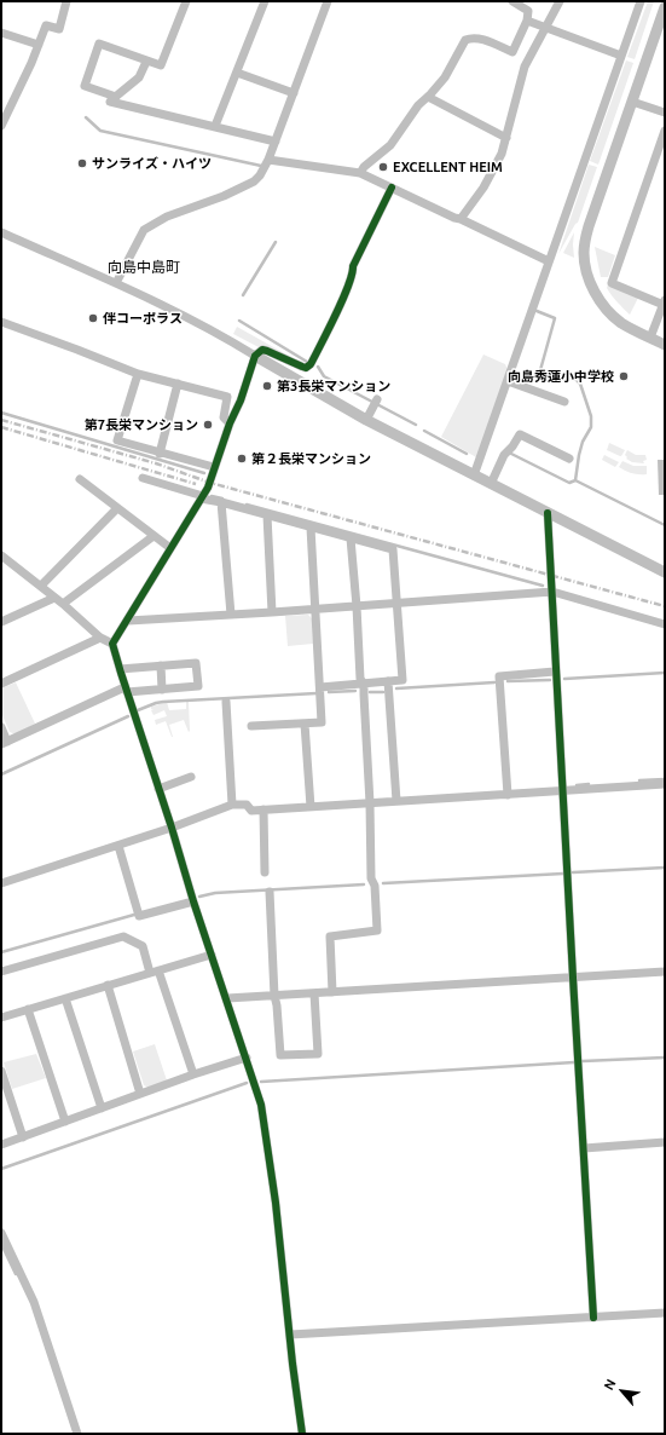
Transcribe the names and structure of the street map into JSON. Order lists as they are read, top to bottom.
{
  "districts": ["向島中島町"],
  "places": [
    "サンライズ・ハイツ",
    "EXCELLENT HEIM",
    "伴コーポラス",
    "向島秀蓮小中学校",
    "第3長栄マンション",
    "第7長栄マンション",
    "第２長栄マンション"
  ],
  "north": "top left"
}
